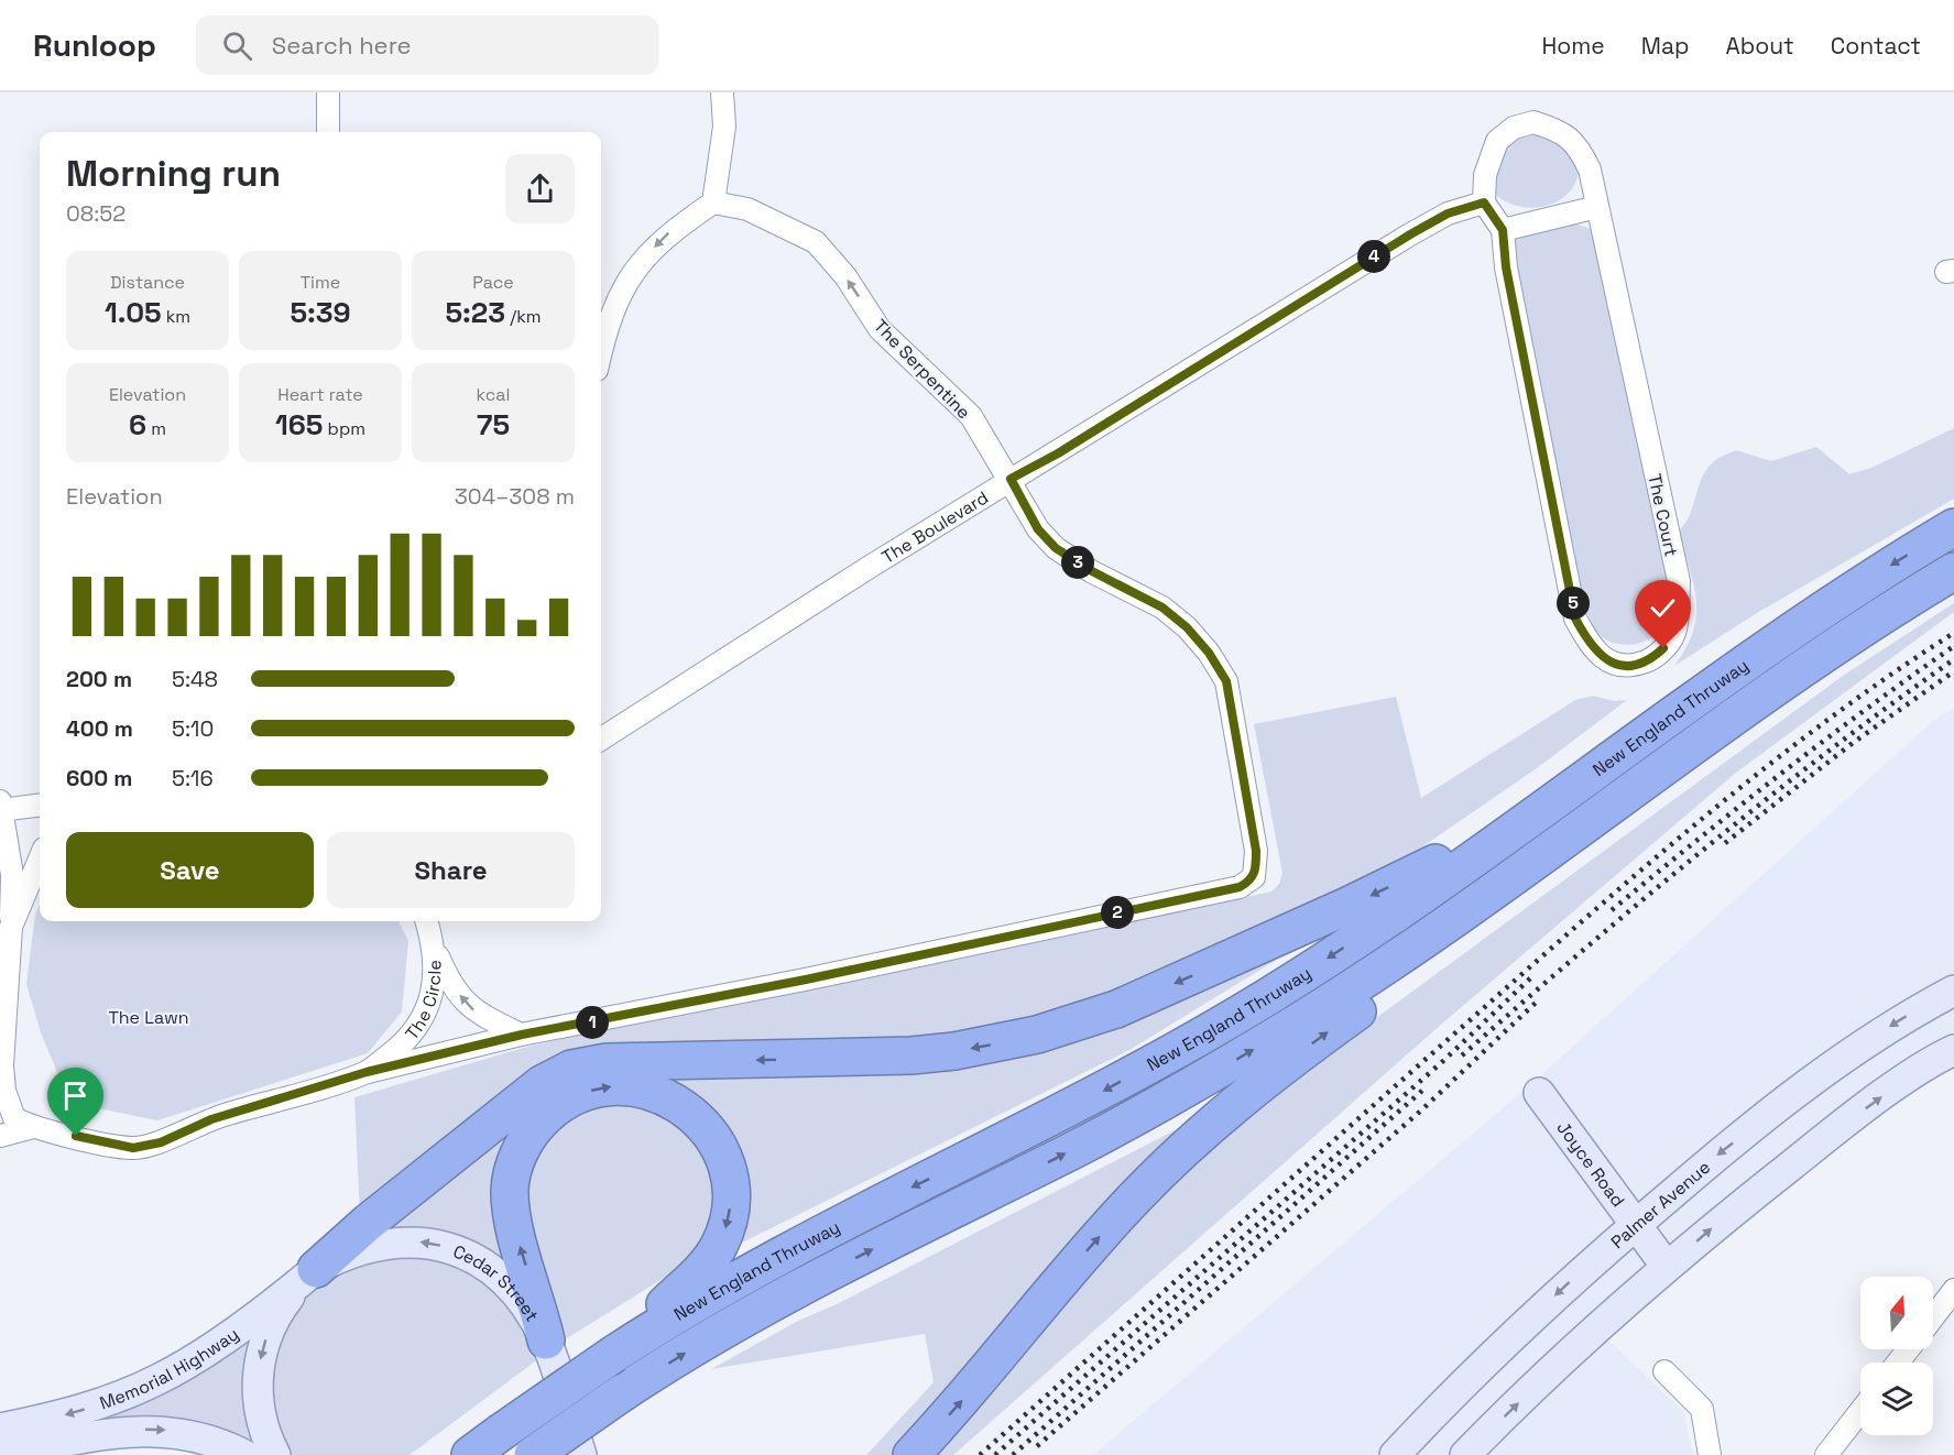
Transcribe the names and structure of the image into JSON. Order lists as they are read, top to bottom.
{
  "streets": {
    "highway": ["New England Thruway"],
    "street": [
      "The Serpentine",
      "The Court",
      "The Boulevard",
      "The Circle",
      "Joyce Road",
      "Palmer Avenue",
      "Cedar Street",
      "Memorial Highway"
    ]
  },
  "crossings": [
    ["The Serpentine", "The Boulevard"],
    ["The Serpentine", "The Circle"],
    ["The Court", "The Boulevard"],
    ["Joyce Road", "Palmer Avenue"],
    ["Cedar Street", "Memorial Highway"]
  ],
  "one_way": ["Cedar Street"],
  "parks": ["The Lawn"],
  "north": "top",
  "page": {
    "header": "Runloop",
    "search": "Search here",
    "nav": [
      "Home",
      "Map",
      "About",
      "Contact"
    ],
    "heading": ["Morning run", "08:52"],
    "pins": [
      "4",
      "3",
      "5",
      "2",
      "1"
    ],
    "stats": [
      ["Distance", "1.05 km"],
      ["Time", "5:39"],
      ["Pace", "5:23 /km"],
      ["Elevation", "6 m"],
      ["Heart rate", "165 bpm"],
      ["kcal", "75"]
    ],
    "chart": ["Elevation", "304–308 m"],
    "list": [
      {
        "name": "200 m",
        "note": "5:48"
      },
      {
        "name": "400 m",
        "note": "5:10"
      },
      {
        "name": "600 m",
        "note": "5:16"
      }
    ],
    "buttons": ["Save", "Share"]
  }
}
